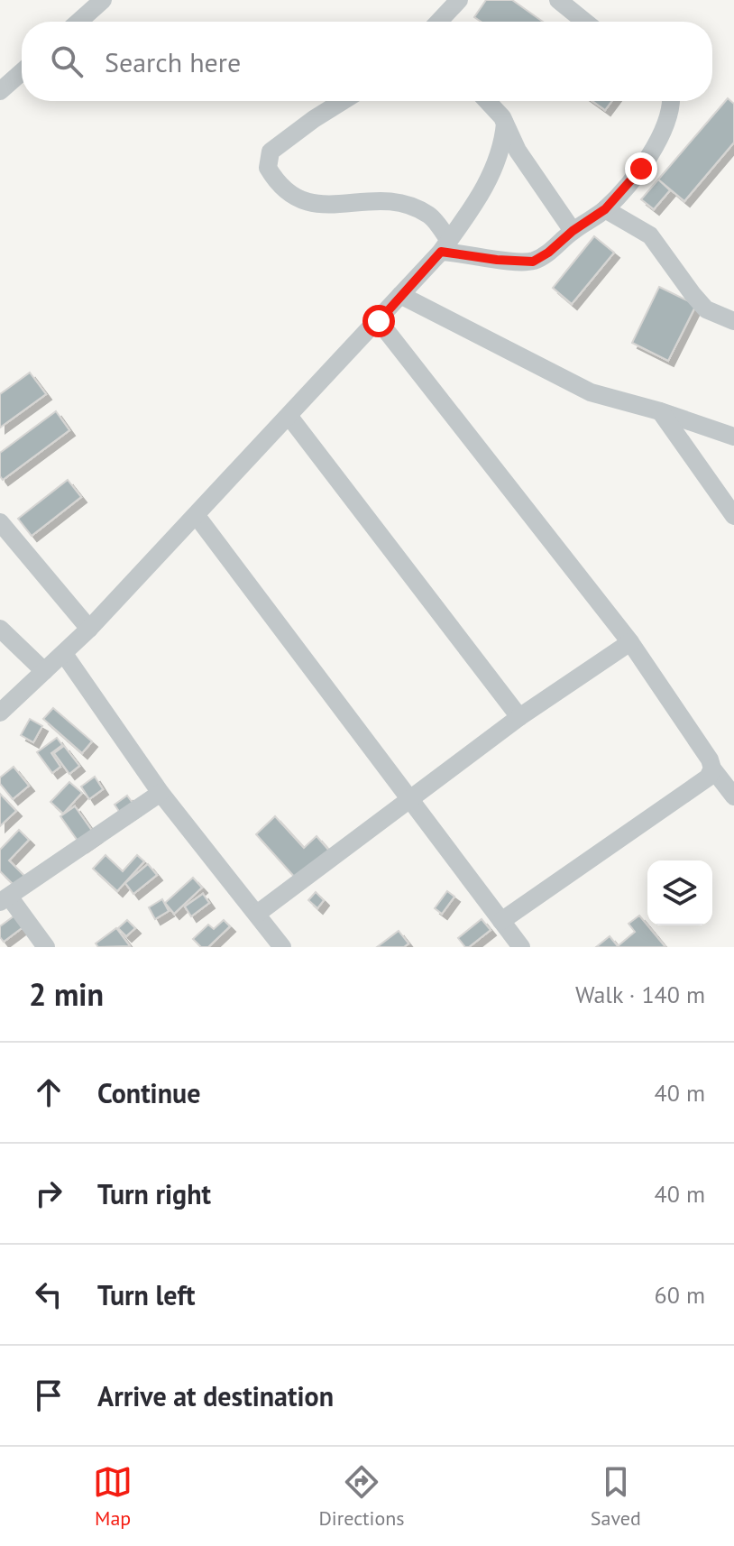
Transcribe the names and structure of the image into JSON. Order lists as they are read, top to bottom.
{
  "page": {
    "search": "Search here",
    "heading": ["2 min", "Walk · 140 m"],
    "list": [
      ["Continue", "40 m"],
      ["Turn right", "40 m"],
      ["Turn left", "60 m"],
      "Arrive at destination"
    ],
    "nav": ["Map", "Directions", "Saved"]
  }
}
